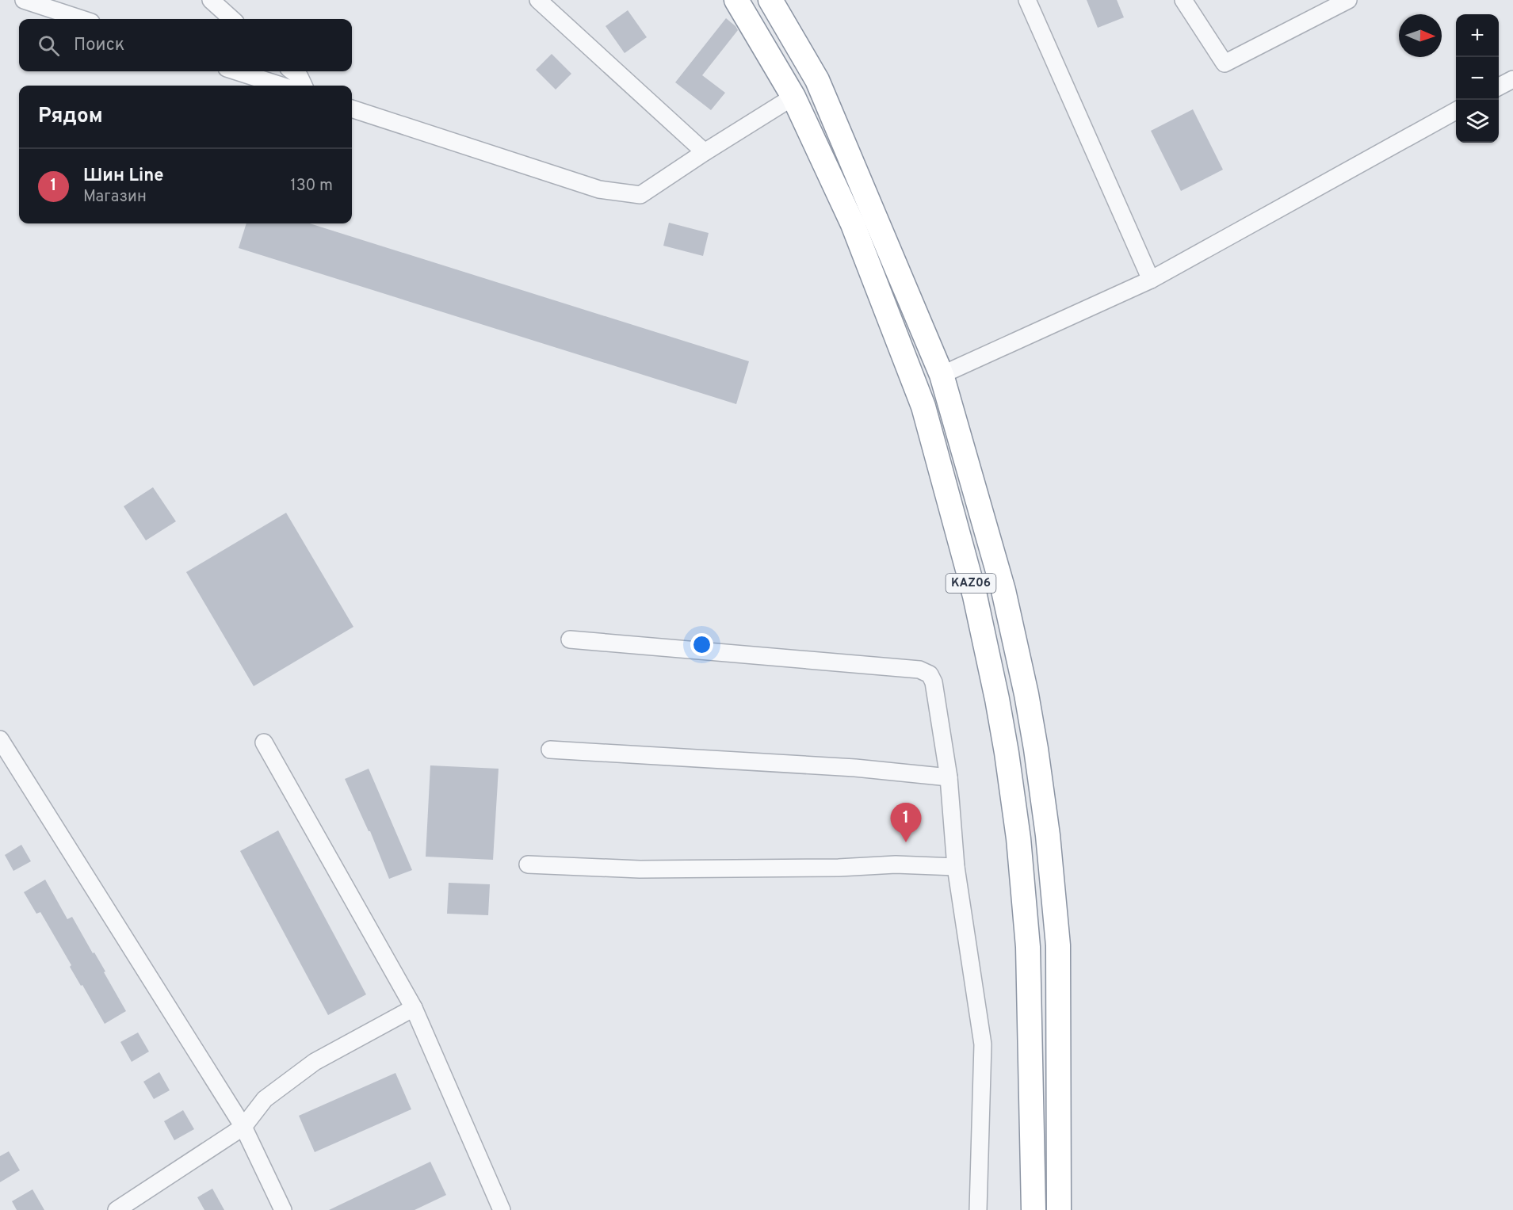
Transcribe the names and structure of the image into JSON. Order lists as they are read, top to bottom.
{
  "streets": {
    "highway": ["KАZ06"]
  },
  "north": "right",
  "page": {
    "map_buttons": ["+", "−"],
    "search": "Поиск",
    "heading": "Рядом",
    "list": [
      {
        "mark": "1",
        "name": "Шин Line",
        "note": "Магазин",
        "value": "130 m"
      }
    ],
    "pins": "1"
  }
}
